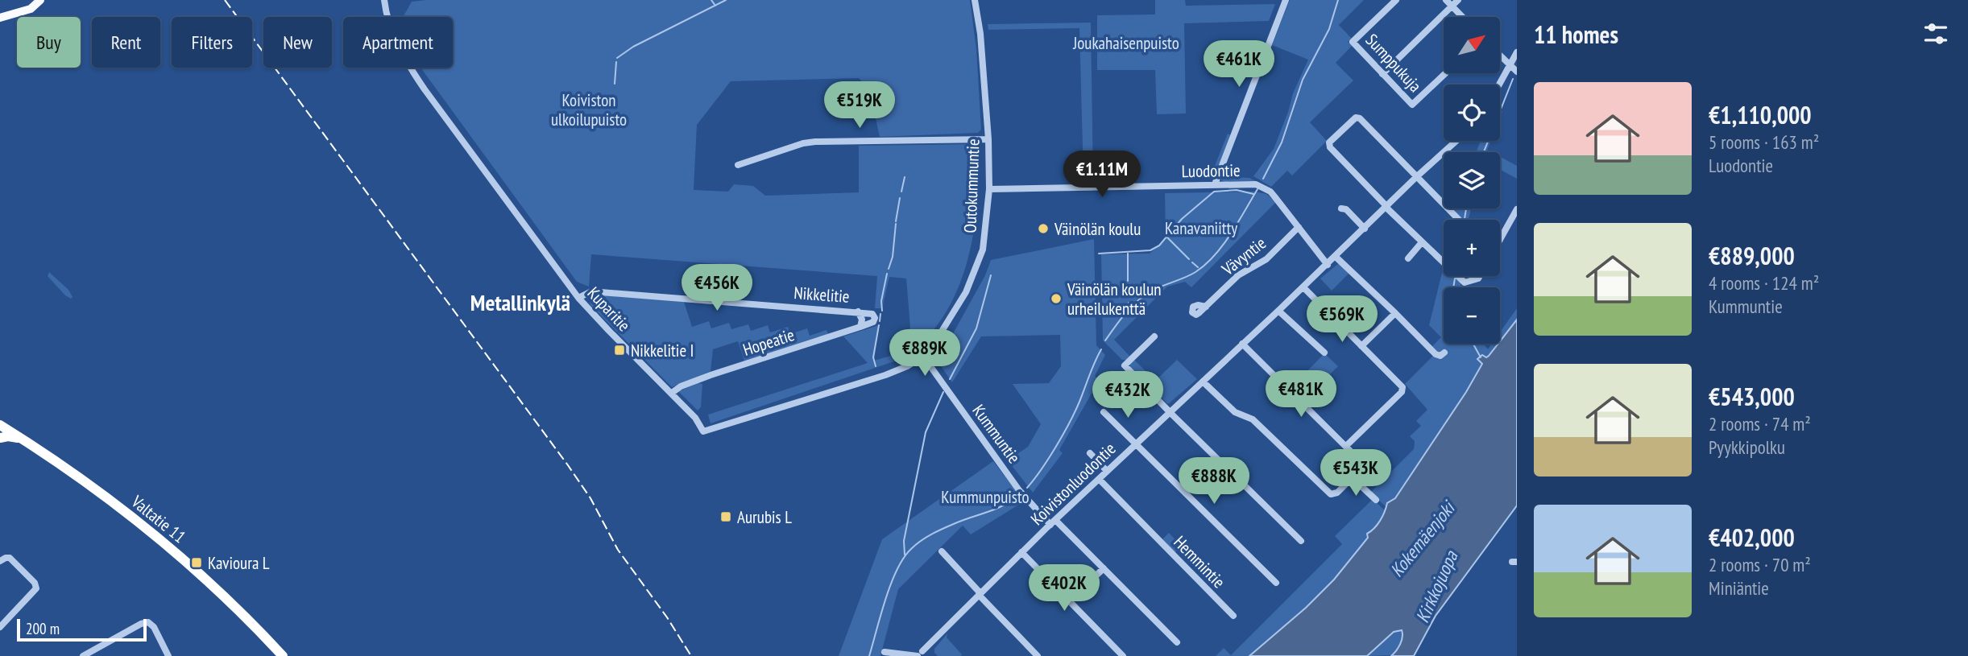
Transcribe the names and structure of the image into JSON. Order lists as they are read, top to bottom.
{
  "streets": {
    "highway": ["Valtatie 11"],
    "street": [
      "Sumppukuja",
      "Luodontie",
      "Outokummuntie",
      "Vävyntie",
      "Nikkelitie",
      "Kuparitie",
      "Hopeatie",
      "Kummuntie",
      "Koivistonluodontie",
      "Hemmintie"
    ]
  },
  "crossings": [
    ["Luodontie", "Outokummuntie"],
    ["Luodontie", "Vävyntie"],
    ["Luodontie", "Koivistonluodontie"],
    ["Outokummuntie", "Kuparitie"],
    ["Outokummuntie", "Kummuntie"],
    ["Nikkelitie", "Kuparitie"],
    ["Nikkelitie", "Hopeatie"],
    ["Kuparitie", "Hopeatie"],
    ["Kuparitie", "Kummuntie"],
    ["Kummuntie", "Koivistonluodontie"],
    ["Koivistonluodontie", "Hemmintie"]
  ],
  "districts": ["Metallinkylä"],
  "water": ["Kokemäenjoki", "Kirkkojuopa"],
  "parks": [
    "Joukahaisenpuisto",
    "Koiviston ulkoilupuisto",
    "Kanavaniitty",
    "Kummunpuisto"
  ],
  "places": {
    "other": ["Väinölän koulu", "Väinölän koulun urheilukenttä"],
    "transit": ["Nikkelitie I", "Aurubis L", "Kavioura L"]
  },
  "scale_bar": "200 m",
  "north": "top right",
  "page": {
    "heading": "11 homes",
    "map_buttons": ["+", "−"],
    "chip": [
      "Buy",
      "Rent",
      "Filters",
      "New",
      "Apartment"
    ],
    "price": [
      "€461K",
      "€519K",
      "€1.11M",
      "€456K",
      "€569K",
      "€889K",
      "€481K",
      "€432K",
      "€543K",
      "€888K",
      "€402K"
    ],
    "list": [
      {
        "name": "€1,110,000",
        "note": "5 rooms · 163 m² · Luodontie"
      },
      {
        "name": "€889,000",
        "note": "4 rooms · 124 m² · Kummuntie"
      },
      {
        "name": "€543,000",
        "note": "2 rooms · 74 m² · Pyykkipolku"
      },
      {
        "name": "€402,000",
        "note": "2 rooms · 70 m² · Miniäntie"
      }
    ],
    "scale": "200 m"
  }
}
